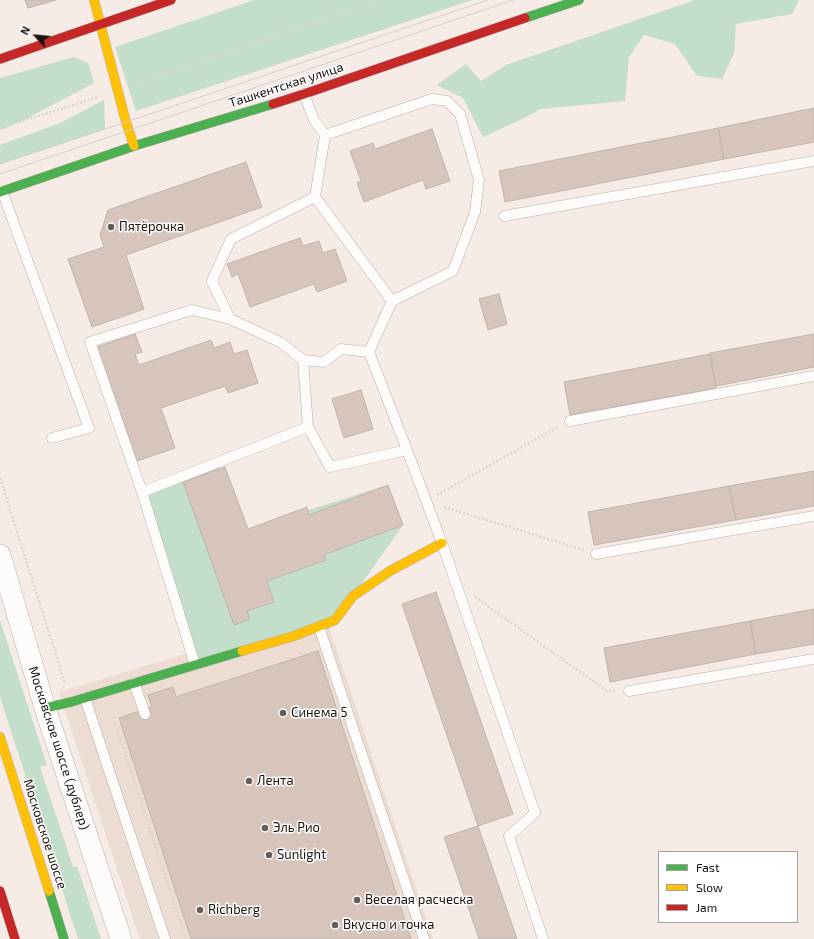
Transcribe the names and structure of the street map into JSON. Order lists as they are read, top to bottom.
{
  "streets": {
    "main road": ["Ташкентская улица", "Московское шоссе"],
    "street": ["Московское шоссе (дублер)"]
  },
  "places": [
    "Пятёрочка",
    "Синема 5",
    "Лента",
    "Эль Рио",
    "Sunlight",
    "Веселая расческа",
    "Richberg",
    "Вкусно и точка"
  ],
  "legend": ["Fast", "Slow", "Jam"],
  "north": "top left"
}
